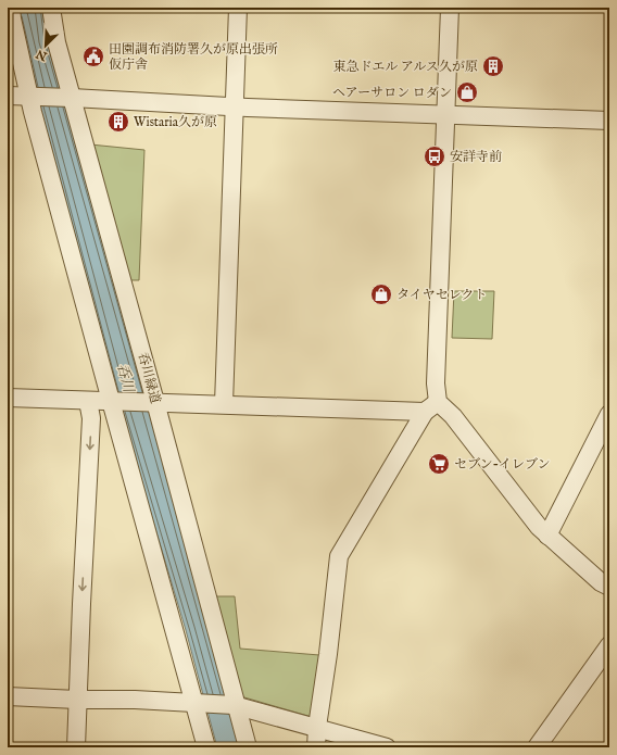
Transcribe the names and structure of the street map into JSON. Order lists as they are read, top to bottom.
{
  "streets": {
    "street": ["呑川緑道"]
  },
  "water": ["呑川"],
  "places": {
    "public building": ["田園調布消防署久が原出張所 仮庁舎"],
    "building": ["東急ドエル アルス久が原", "Wistaria久が原"],
    "shop": ["ヘアーサロン ロダン", "タイヤセレクト"],
    "bus stop": ["安詳寺前"],
    "supermarket": ["セブン-イレブン"]
  },
  "north": "bottom left"
}
